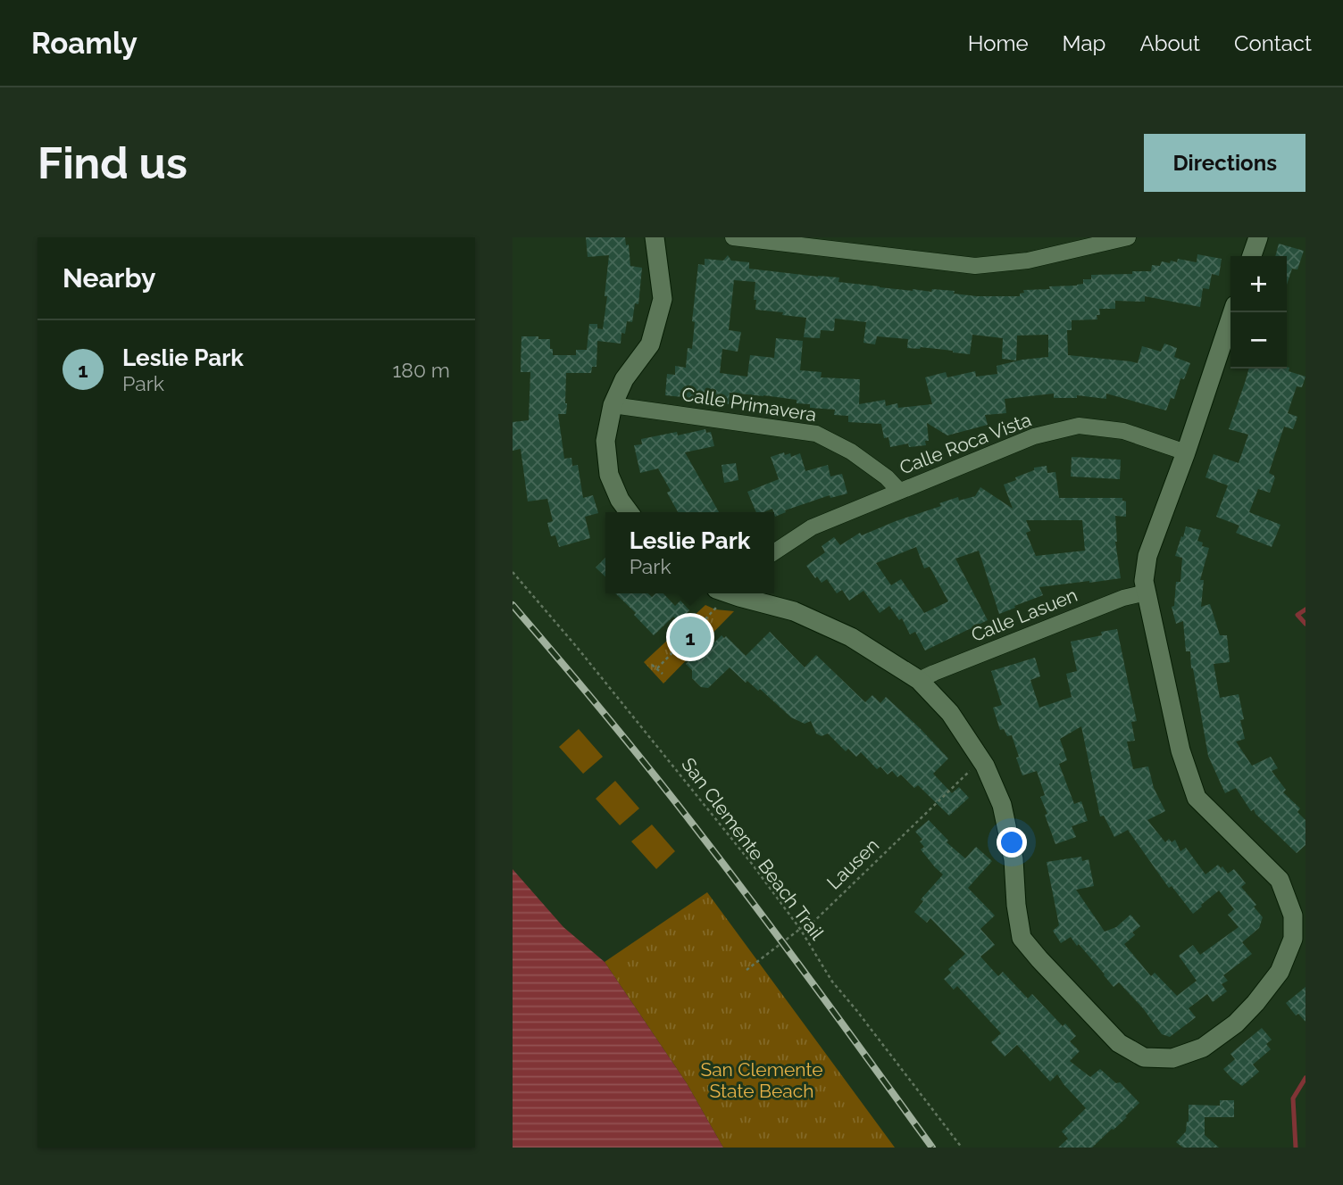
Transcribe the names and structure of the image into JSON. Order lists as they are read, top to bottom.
{
  "streets": {
    "street": ["Calle Primavera", "Calle Roca Vista", "Calle Lasuen"],
    "path": ["San Clemente Beach Trail", "Lausen"]
  },
  "crossings": [
    ["Calle Primavera", "Calle Roca Vista"],
    ["San Clemente Beach Trail", "Lausen"]
  ],
  "parks": ["San Clemente State Beach"],
  "page": {
    "header": "Roamly",
    "nav": [
      "Home",
      "Map",
      "About",
      "Contact"
    ],
    "buttons": "Directions",
    "title": "Find us",
    "heading": "Nearby",
    "map_buttons": ["+", "−"],
    "list": [
      {
        "mark": "1",
        "name": "Leslie Park",
        "note": "Park",
        "value": "180 m"
      }
    ],
    "popup": ["Leslie Park", "Park"],
    "pins": "1"
  }
}
